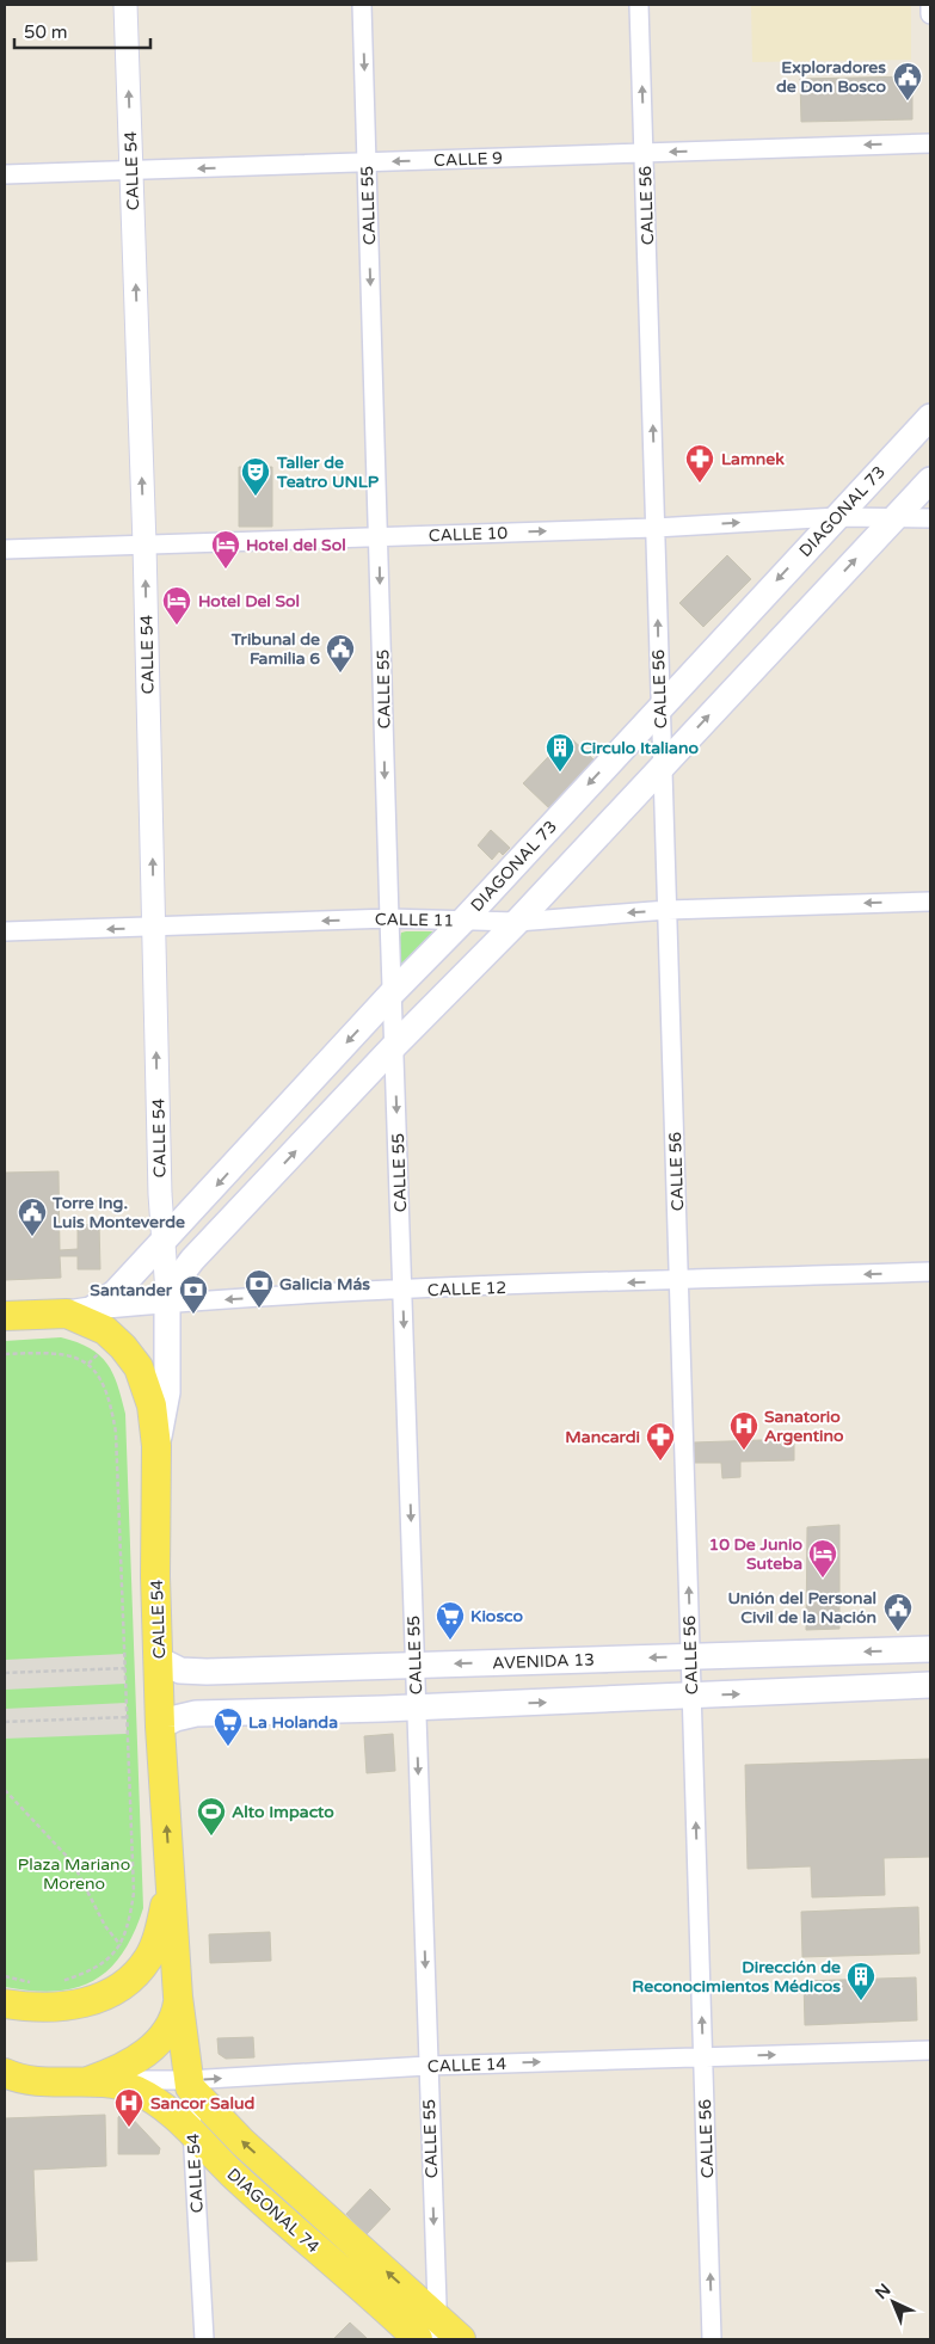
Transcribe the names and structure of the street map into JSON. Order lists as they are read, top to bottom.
{
  "streets": {
    "main road": [
      "CALLE 54",
      "DIAGONAL 73",
      "CALLE 12",
      "AVENIDA 13",
      "CALLE 14",
      "DIAGONAL 74"
    ],
    "street": [
      "CALLE 9",
      "CALLE 55",
      "CALLE 56",
      "CALLE 10",
      "CALLE 11"
    ]
  },
  "crossings": [
    ["CALLE 9", "CALLE 54"],
    ["CALLE 9", "CALLE 55"],
    ["CALLE 9", "CALLE 56"],
    ["CALLE 54", "DIAGONAL 73"],
    ["CALLE 54", "CALLE 10"],
    ["CALLE 54", "CALLE 11"],
    ["CALLE 54", "CALLE 12"],
    ["CALLE 54", "AVENIDA 13"],
    ["CALLE 54", "CALLE 14"],
    ["CALLE 54", "DIAGONAL 74"],
    ["CALLE 55", "DIAGONAL 73"],
    ["CALLE 55", "CALLE 10"],
    ["CALLE 55", "CALLE 11"],
    ["CALLE 55", "CALLE 12"],
    ["CALLE 55", "AVENIDA 13"],
    ["CALLE 55", "CALLE 14"],
    ["CALLE 55", "DIAGONAL 74"],
    ["CALLE 56", "DIAGONAL 73"],
    ["CALLE 56", "CALLE 10"],
    ["CALLE 56", "CALLE 11"],
    ["CALLE 56", "CALLE 12"],
    ["CALLE 56", "AVENIDA 13"],
    ["CALLE 56", "CALLE 14"],
    ["DIAGONAL 73", "CALLE 10"],
    ["DIAGONAL 73", "CALLE 11"],
    ["DIAGONAL 73", "CALLE 12"],
    ["CALLE 14", "DIAGONAL 74"]
  ],
  "one_way": [
    "CALLE 9",
    "CALLE 54",
    "CALLE 55",
    "CALLE 56",
    "CALLE 10",
    "CALLE 11",
    "CALLE 12",
    "CALLE 14"
  ],
  "parks": ["Plaza Mariano Moreno"],
  "places": {
    "public building": [
      "Exploradores de Don Bosco",
      "Tribunal de Familia 6",
      "Torre Ing. Luis Monteverde",
      "Unión del Personal Civil de la Nación"
    ],
    "pharmacy": ["Lamnek", "Mancardi"],
    "theatre": ["Taller de Teatro UNLP"],
    "hotel": ["Hotel del Sol", "Hotel Del Sol", "10 De Junio Suteba"],
    "building": ["Circulo Italiano", "Dirección de Reconocimientos Médicos"],
    "bank": ["Galicia Más", "Santander"],
    "hospital": ["Sanatorio Argentino", "Sancor Salud"],
    "supermarket": ["Kiosco", "La Holanda"],
    "sports": ["Alto Impacto"]
  },
  "scale_bar": "50 m",
  "north": "top left"
}
